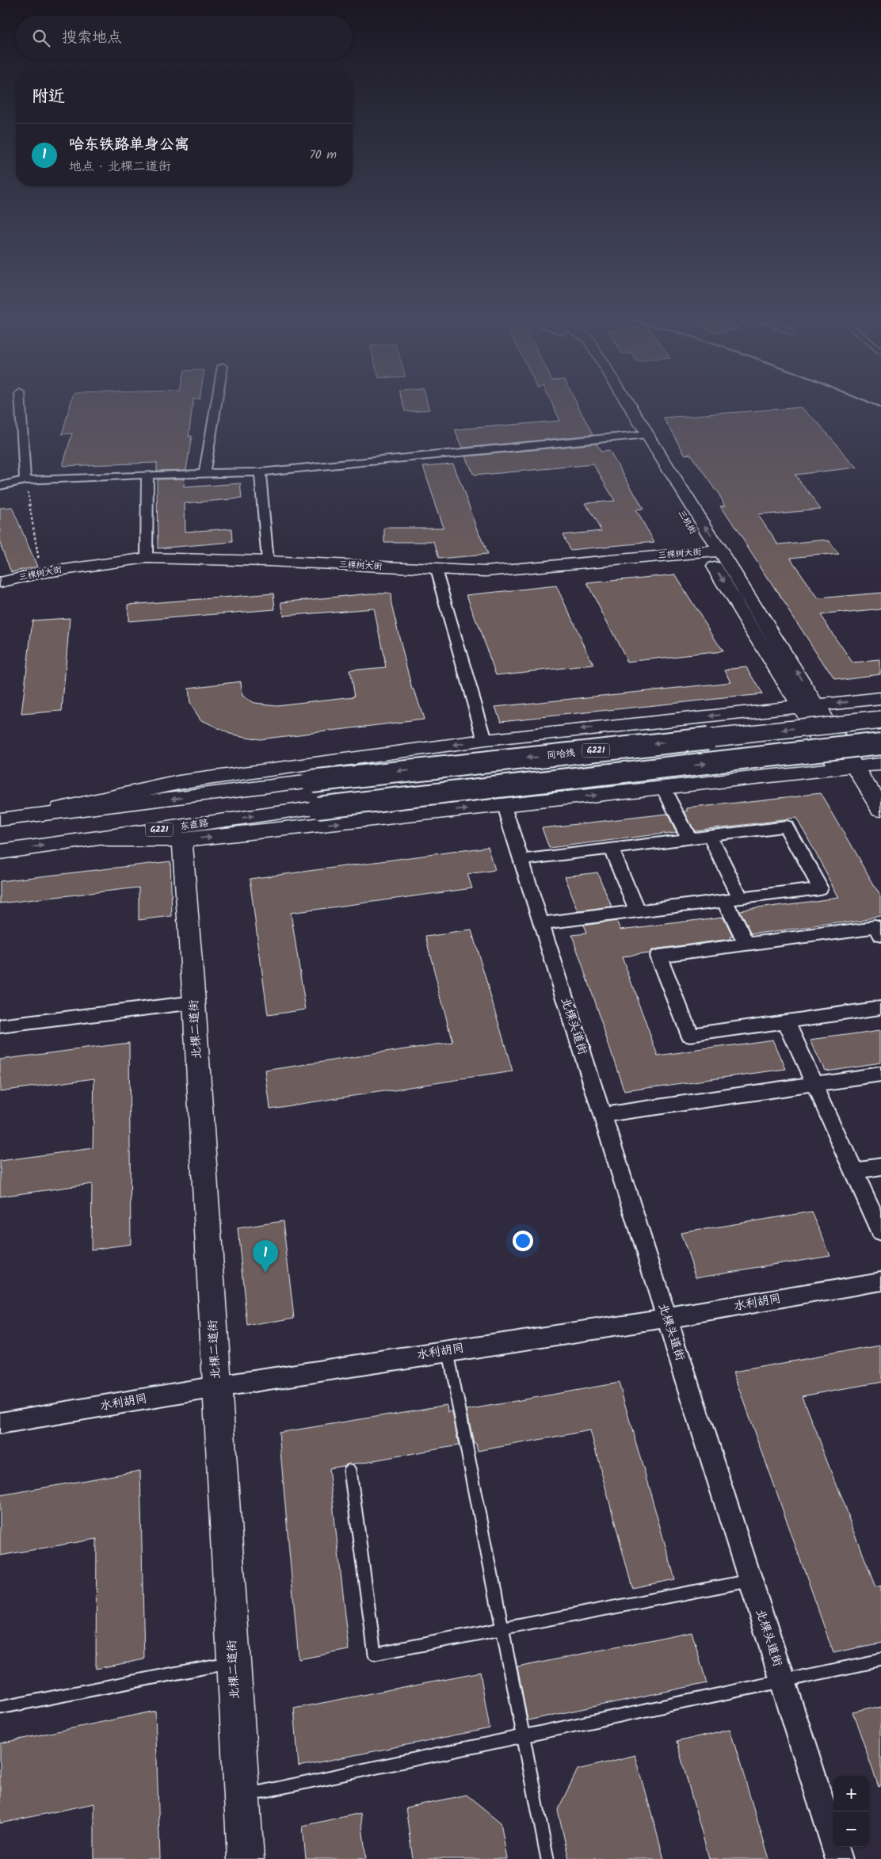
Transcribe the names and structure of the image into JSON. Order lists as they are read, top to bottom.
{
  "streets": {
    "main road": [
      "三机街",
      "三棵树大街",
      "G221",
      "同哈线",
      "东直路",
      "北棵二道街"
    ],
    "street": ["北棵头道街", "水利胡同"]
  },
  "crossings": [
    ["三机街", "三棵树大街"],
    ["G221", "同哈线"],
    ["北棵头道街", "水利胡同"],
    ["北棵二道街", "水利胡同"]
  ],
  "page": {
    "search": "搜索地点",
    "heading": "附近",
    "list": [
      {
        "mark": "1",
        "name": "哈东铁路单身公寓",
        "note": "地点 · 北棵二道街",
        "value": "70 m"
      }
    ],
    "pins": "1",
    "map_buttons": ["+", "−"]
  }
}
